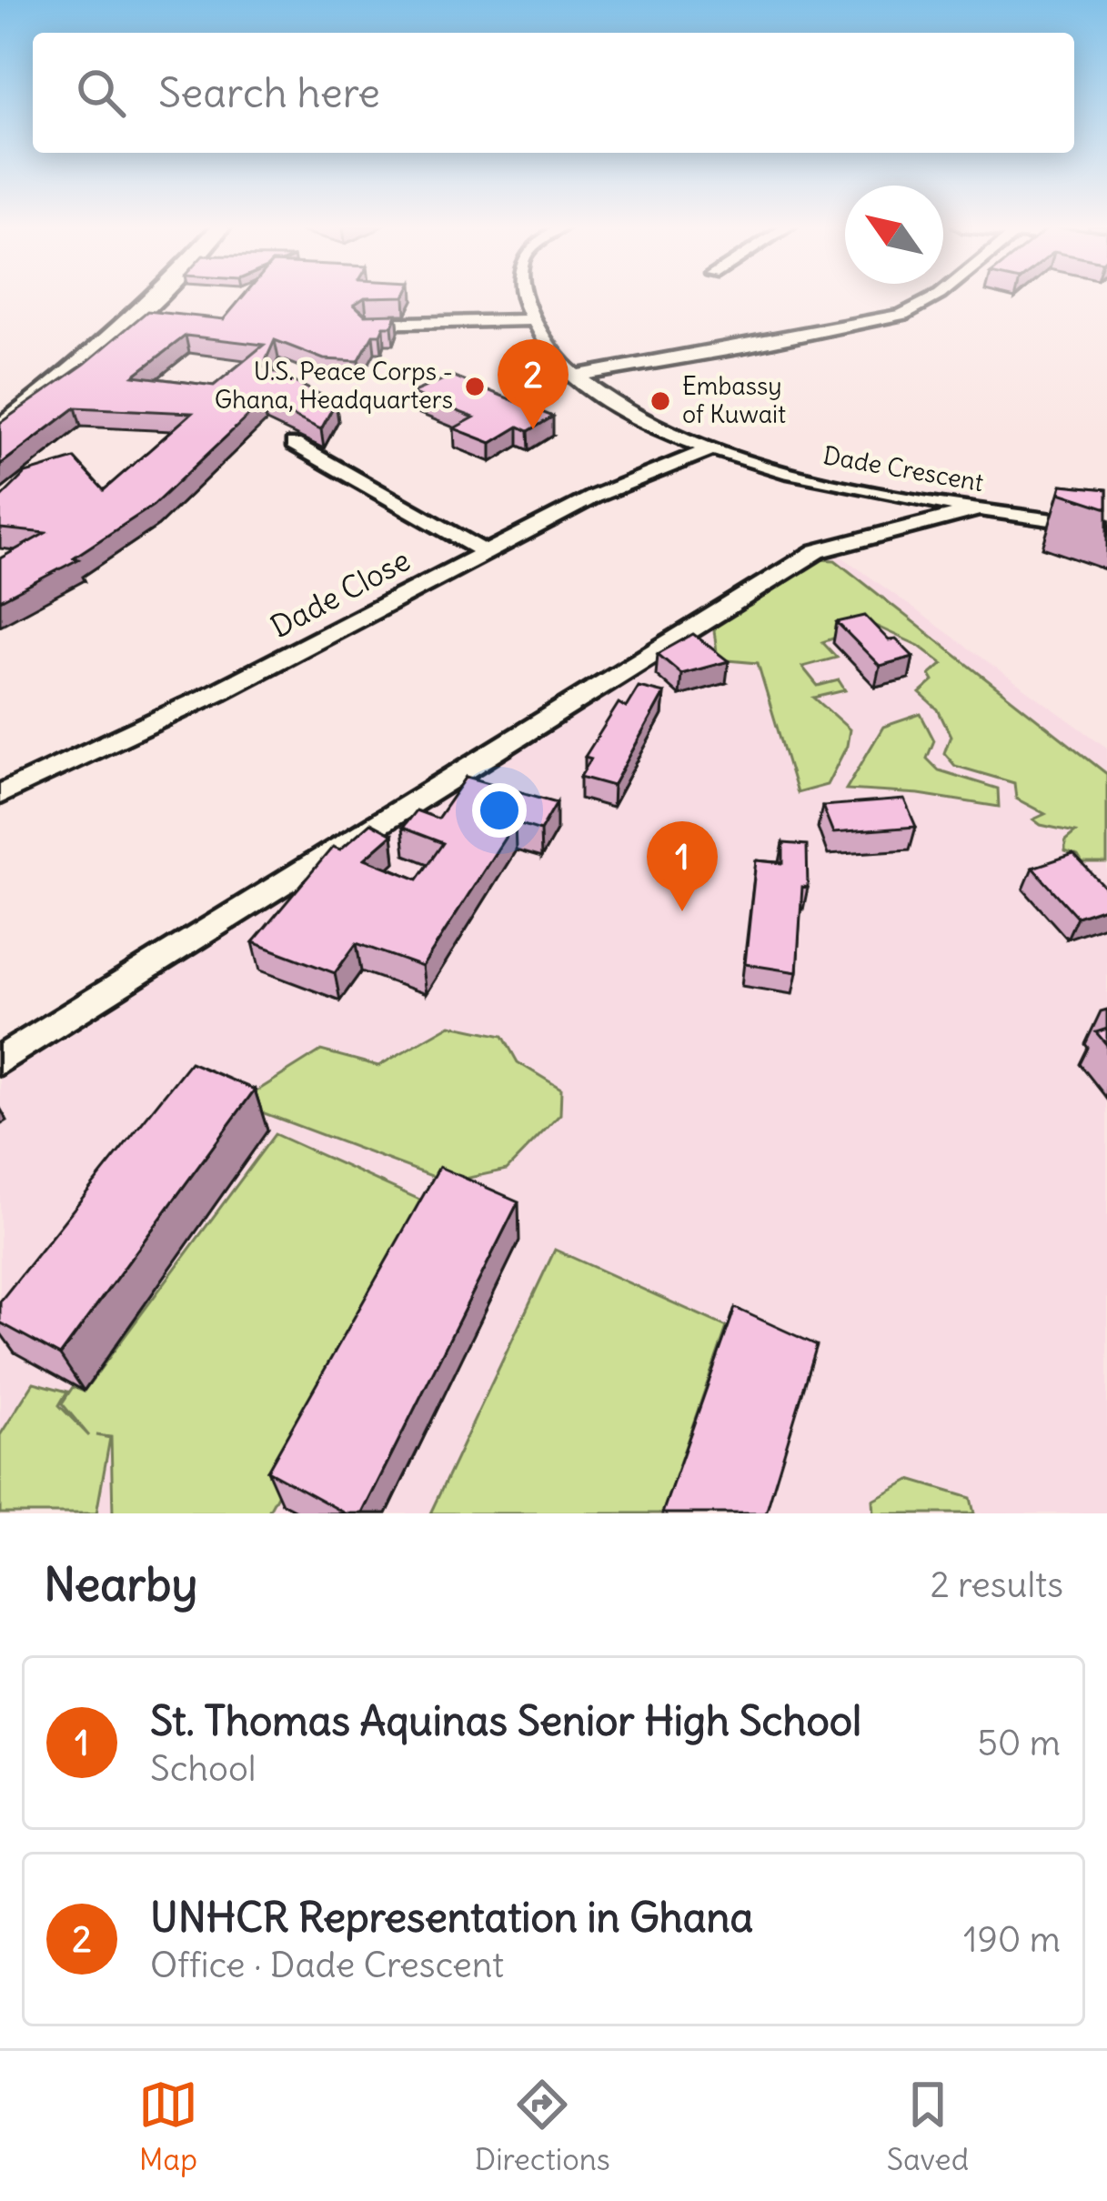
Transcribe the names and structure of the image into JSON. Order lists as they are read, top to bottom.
{
  "streets": {
    "street": ["Dade Crescent", "Dade Close"]
  },
  "crossings": [
    ["Dade Crescent", "Dade Close"]
  ],
  "places": ["U.S. Peace Corps - Ghana, Headquarters", "Embassy of Kuwait"],
  "north": "top left",
  "page": {
    "search": "Search here",
    "pins": ["2", "1"],
    "heading": ["Nearby", "2 results"],
    "list": [
      {
        "mark": "1",
        "name": "St. Thomas Aquinas Senior High School",
        "note": "School",
        "value": "50 m"
      },
      {
        "mark": "2",
        "name": "UNHCR Representation in Ghana",
        "note": "Office · Dade Crescent",
        "value": "190 m"
      }
    ],
    "nav": ["Map", "Directions", "Saved"]
  }
}
